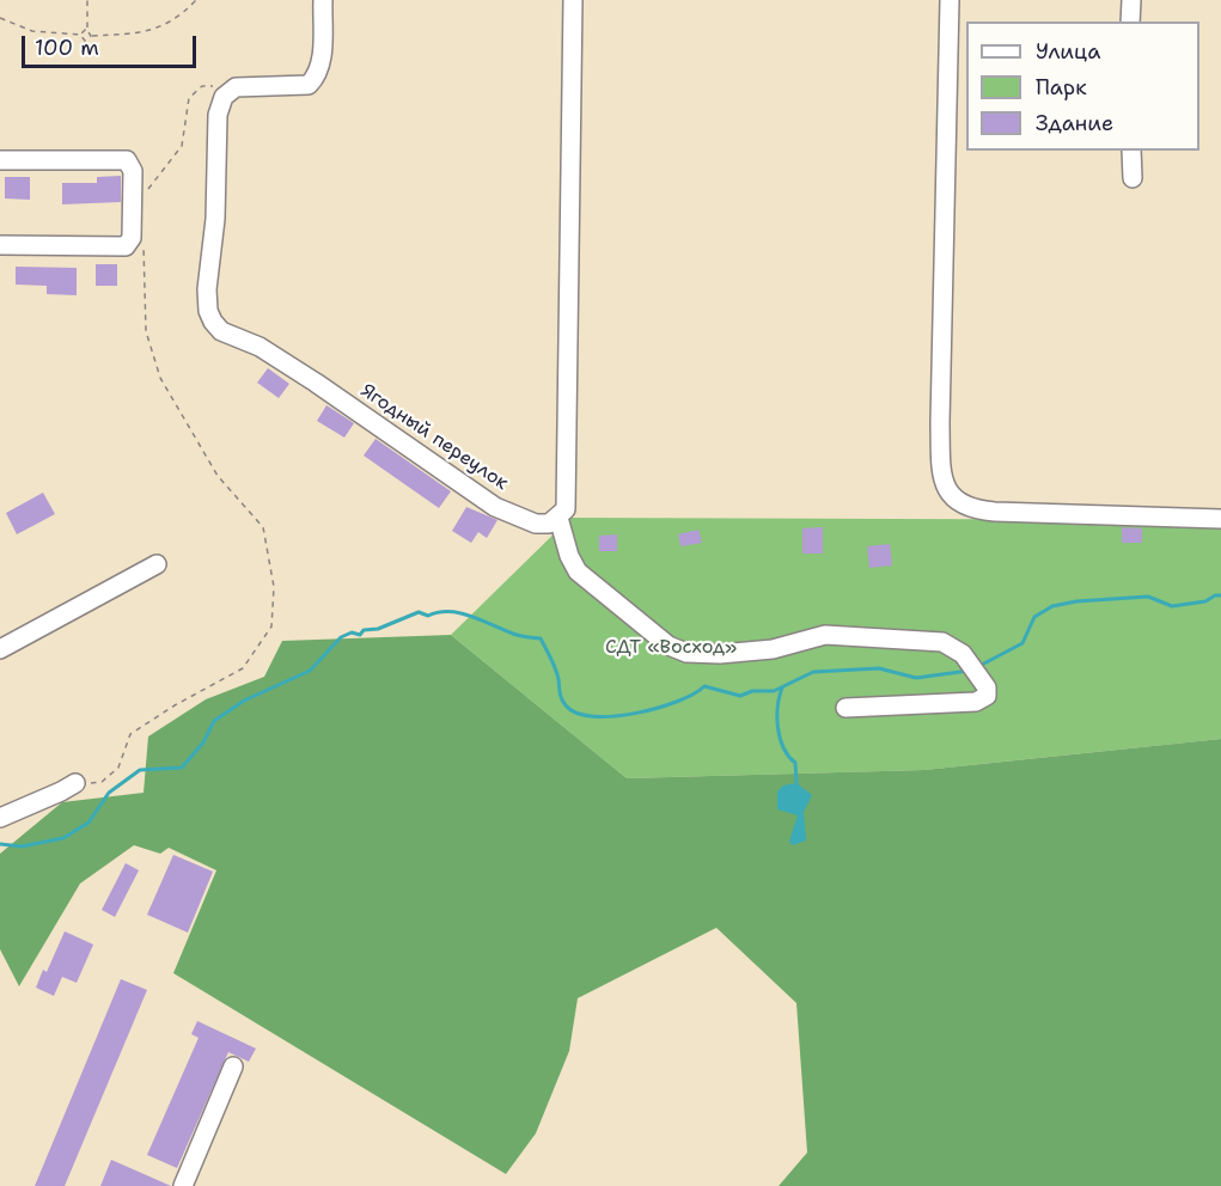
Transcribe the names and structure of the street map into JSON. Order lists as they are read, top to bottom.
{
  "streets": {
    "street": ["Ягодный переулок"]
  },
  "parks": ["СДТ «Восход»"],
  "legend": ["Улица", "Парк", "Здание"],
  "scale_bar": "100 m"
}
